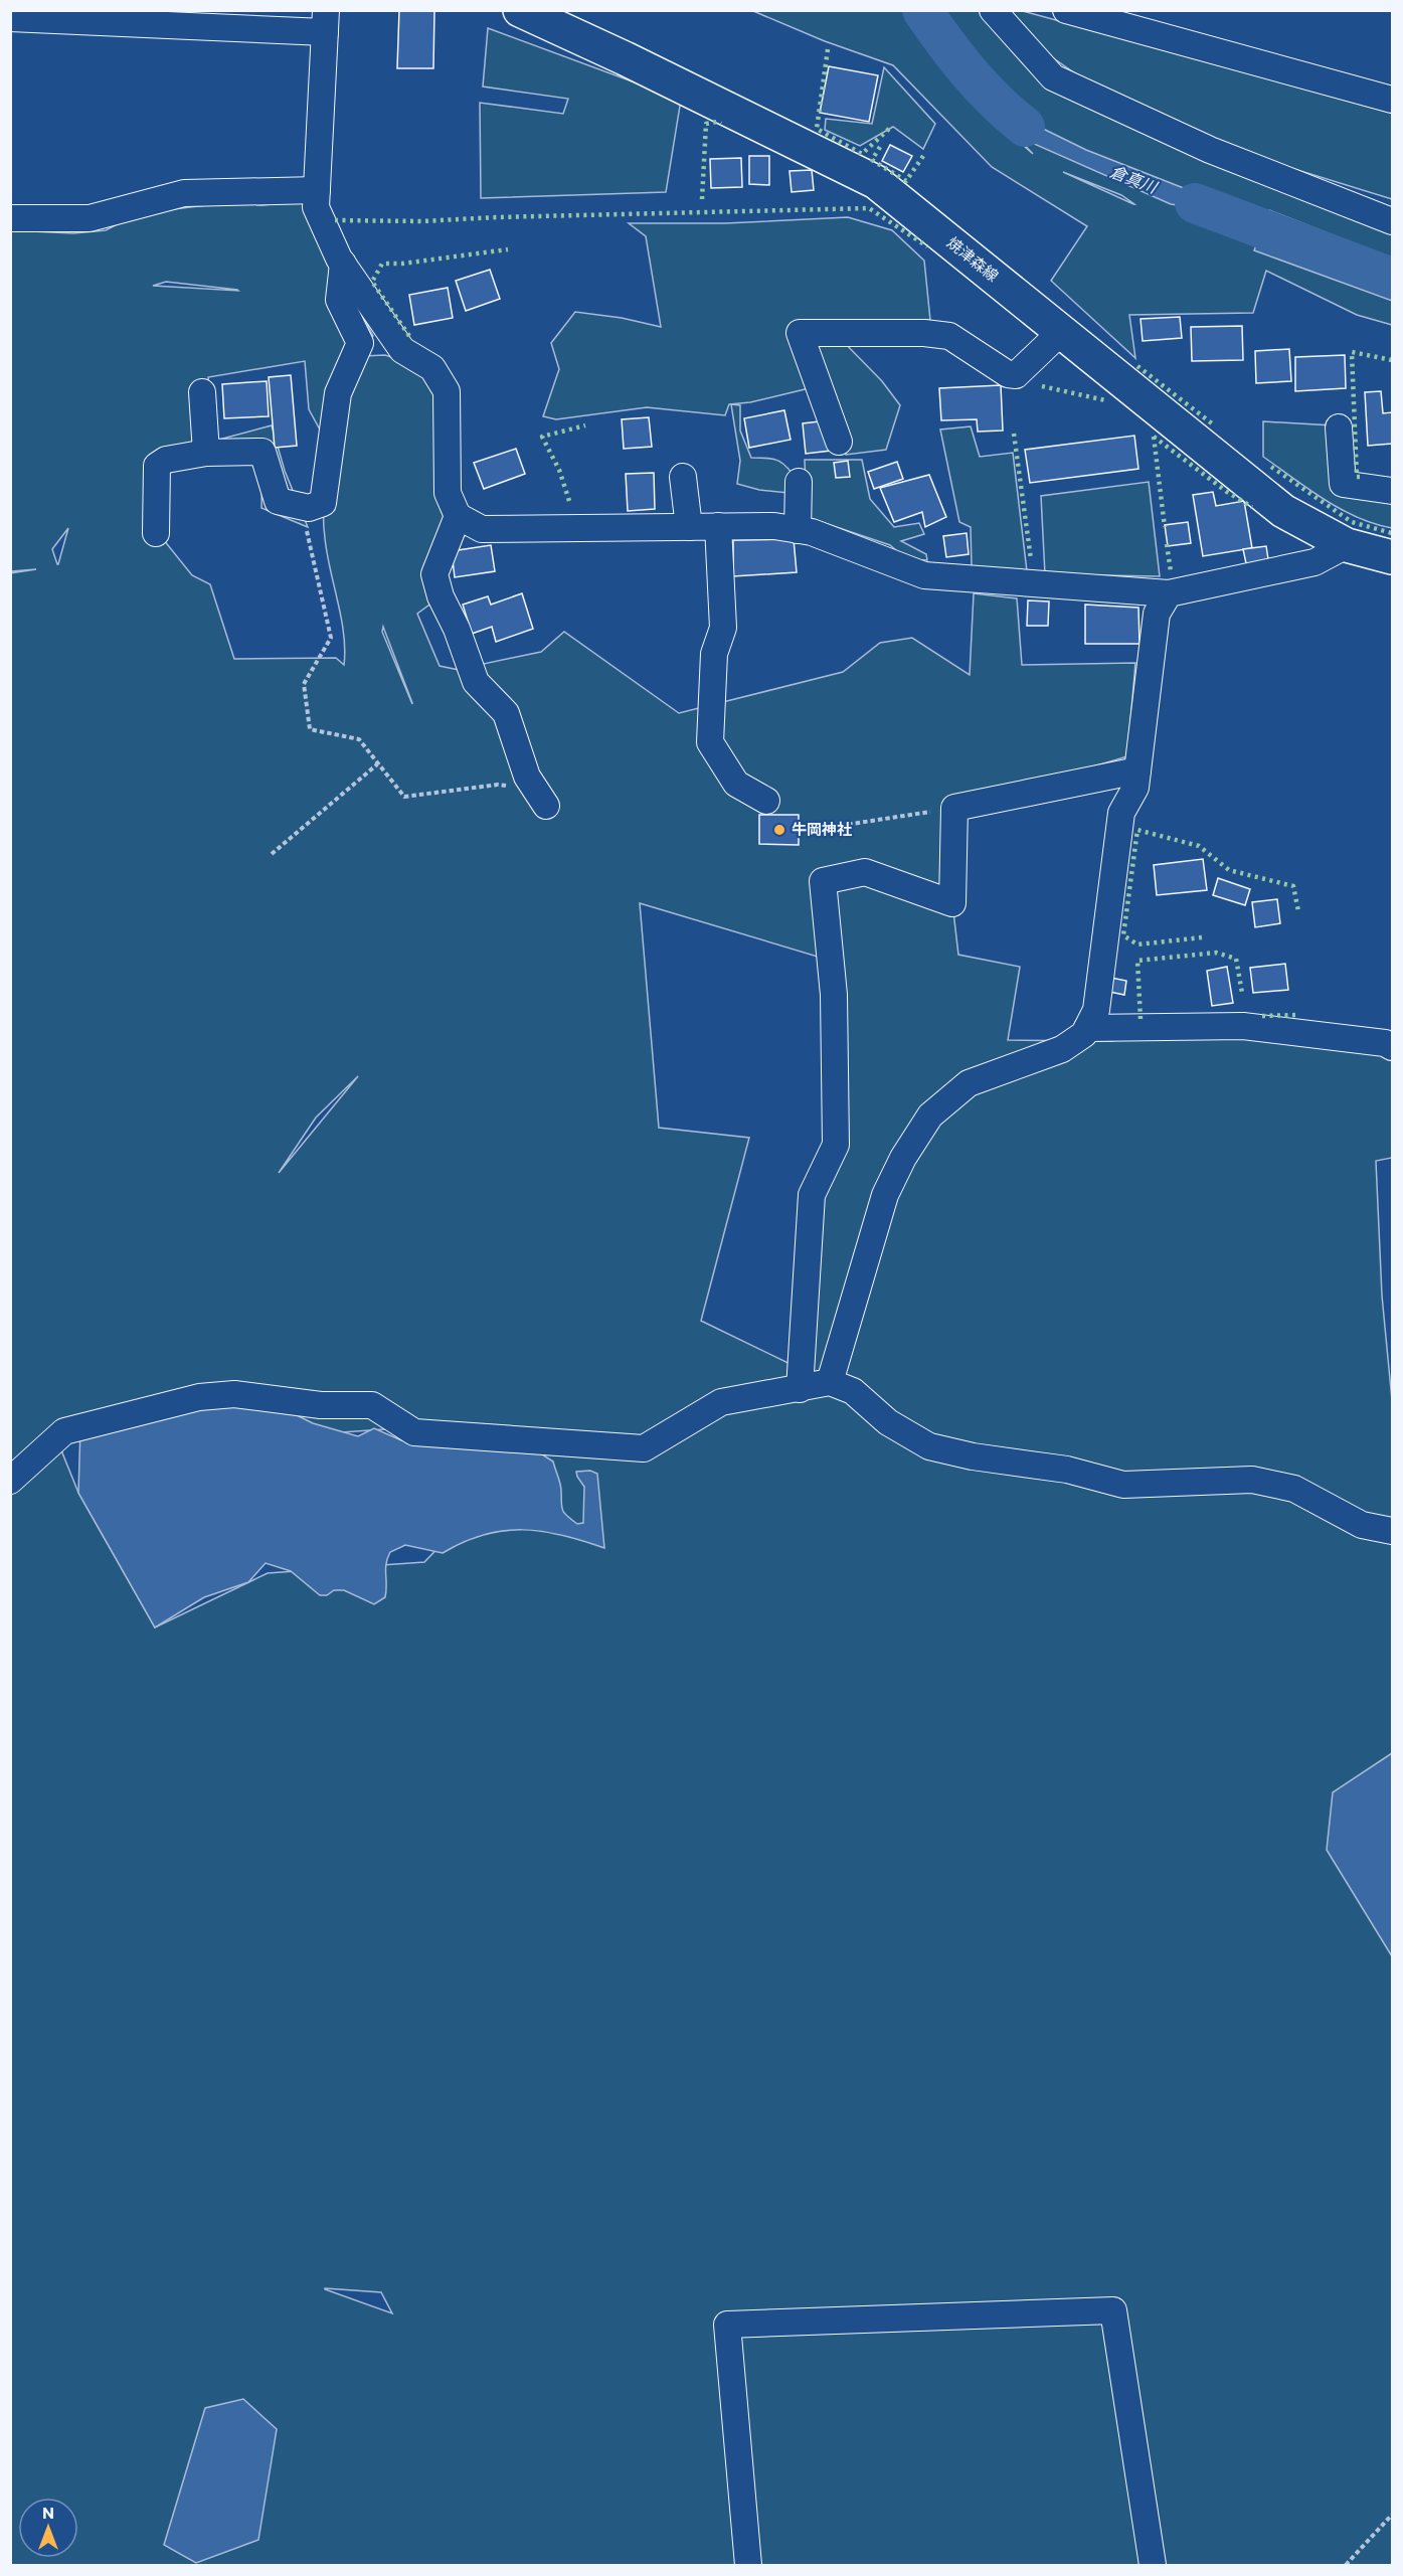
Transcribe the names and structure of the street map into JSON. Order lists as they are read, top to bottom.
{
  "streets": {
    "main road": ["焼津森線"]
  },
  "water": ["倉真川"],
  "places": ["牛岡神社"],
  "north": "top"
}
